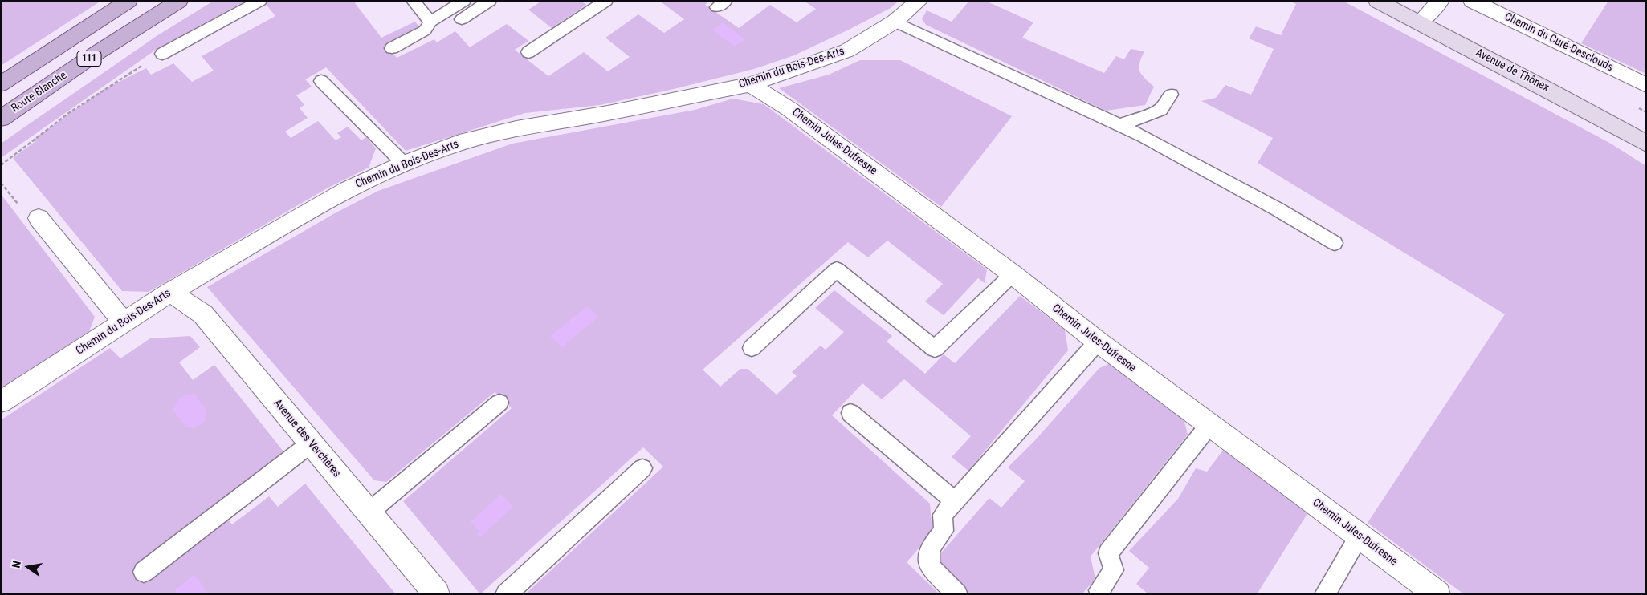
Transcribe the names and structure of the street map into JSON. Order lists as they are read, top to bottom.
{
  "streets": {
    "main road": ["111", "Avenue de Thônex", "Route Blanche"],
    "street": [
      "Chemin du Curé-Desclouds",
      "Chemin du Bois-Des-Arts",
      "Chemin Jules-Dufresne",
      "Avenue des Verchères"
    ]
  },
  "crossings": [
    ["Chemin du Bois-Des-Arts", "Chemin Jules-Dufresne"],
    ["Chemin du Bois-Des-Arts", "Avenue des Verchères"]
  ],
  "north": "left"
}
